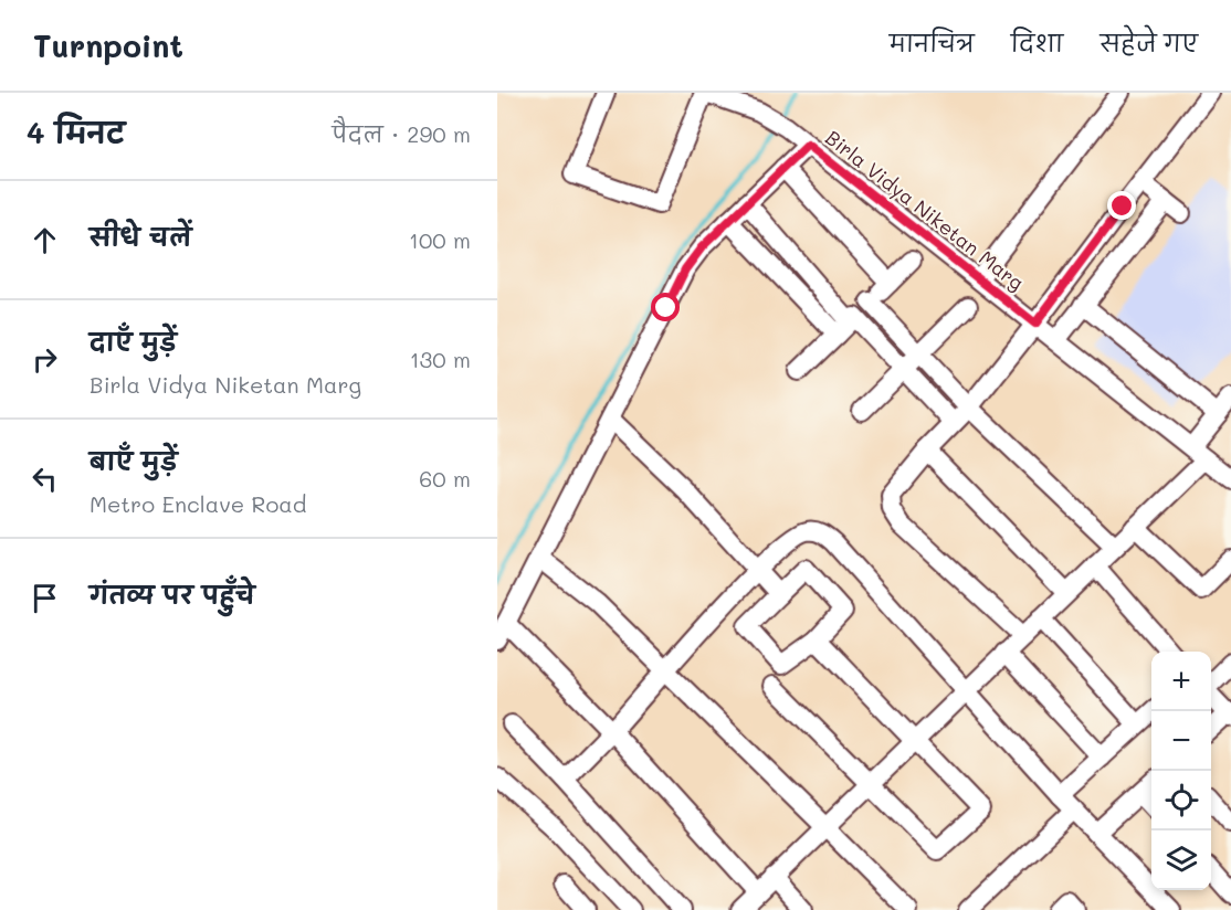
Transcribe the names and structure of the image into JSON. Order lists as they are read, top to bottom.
{
  "streets": {
    "street": ["Birla Vidya Niketan Marg"]
  },
  "page": {
    "header": "Turnpoint",
    "nav": ["मानचित्र", "दिशा", "सहेजे गए"],
    "heading": ["4 मिनट", "पैदल · 290 m"],
    "list": [
      ["सीधे चलें", "100 m"],
      ["दाएँ मुड़ें", "Birla Vidya Niketan Marg", "130 m"],
      ["बाएँ मुड़ें", "Metro Enclave Road", "60 m"],
      "गंतव्य पर पहुँचे"
    ],
    "map_buttons": ["+", "−"]
  }
}
